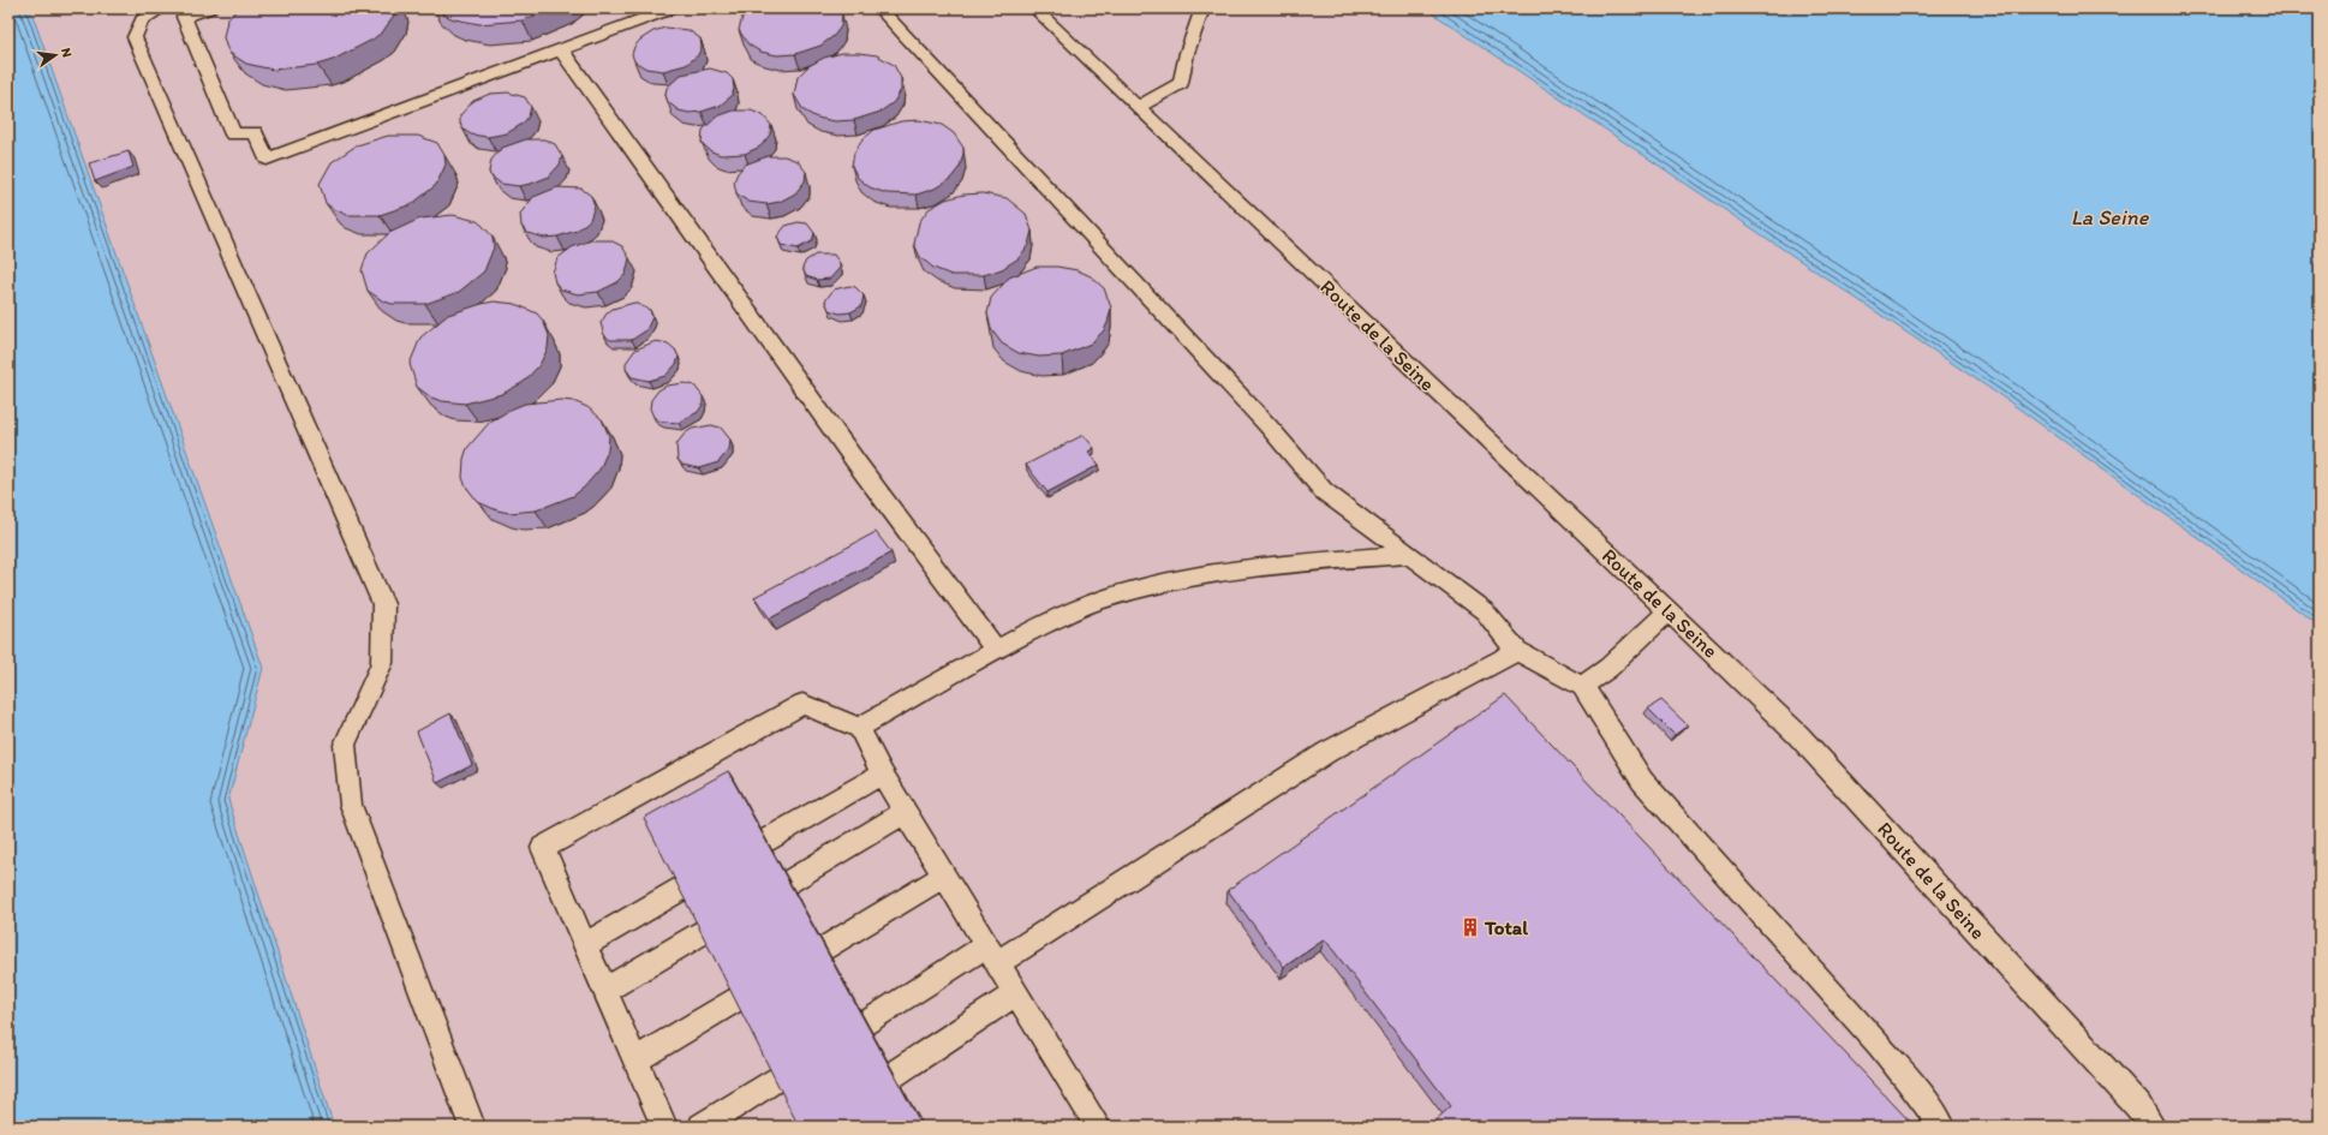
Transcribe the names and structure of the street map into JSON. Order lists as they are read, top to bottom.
{
  "streets": {
    "lane": ["Route de la Seine"]
  },
  "water": ["La Seine"],
  "places": {
    "building": ["Total"]
  },
  "north": "right"
}
